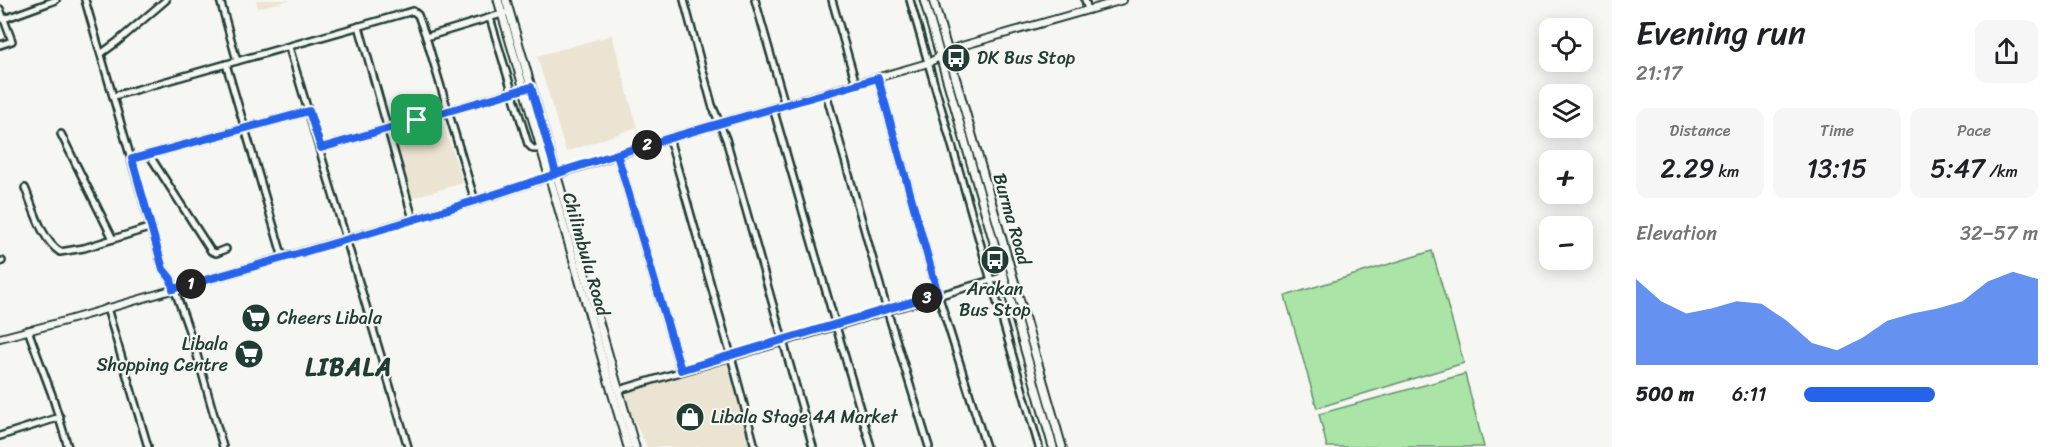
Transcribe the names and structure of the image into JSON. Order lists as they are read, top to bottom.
{
  "streets": {
    "main road": ["Burma Road", "Chilimbulu Road"]
  },
  "districts": ["LIBALA"],
  "places": {
    "bus stop": ["DK Bus Stop", "Arakan Bus Stop"],
    "supermarket": ["Cheers Libala", "Libala Shopping Centre"],
    "shop": ["Libala Stage 4A Market"]
  },
  "page": {
    "heading": ["Evening run", "21:17"],
    "map_buttons": ["+", "−"],
    "stats": [
      ["Distance", "2.29 km"],
      ["Time", "13:15"],
      ["Pace", "5:47 /km"]
    ],
    "pins": ["2", "1", "3"],
    "chart": ["Elevation", "32–57 m"],
    "list": [
      {
        "name": "500 m",
        "note": "6:11"
      }
    ]
  }
}
